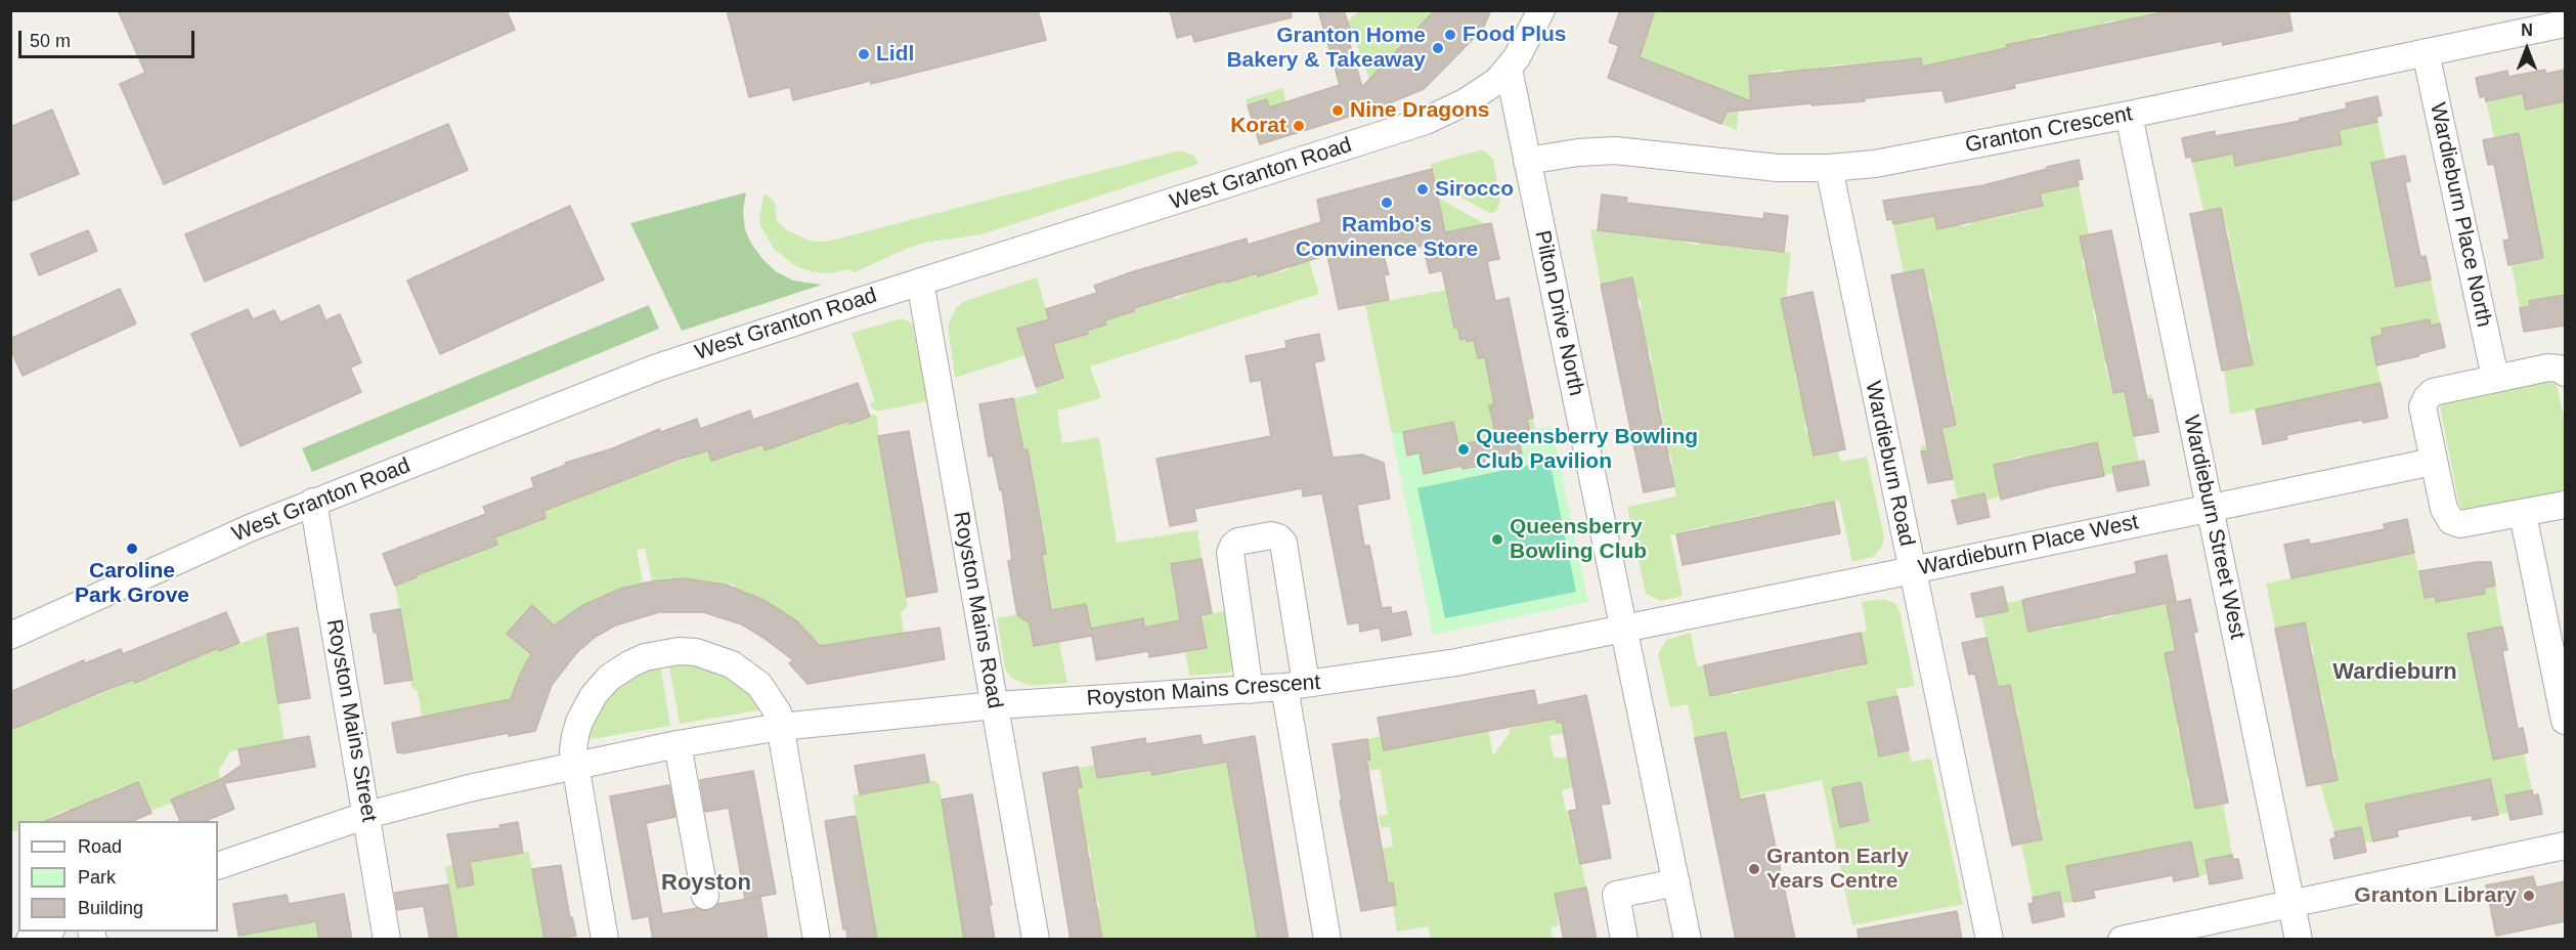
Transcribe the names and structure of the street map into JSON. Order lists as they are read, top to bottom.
{
  "streets": {
    "street": [
      "Granton Crescent",
      "West Granton Road",
      "Wardieburn Place North",
      "Pilton Drive North",
      "Wardieburn Road",
      "Wardieburn Street West",
      "Wardieburn Place West",
      "Royston Mains Road",
      "Royston Mains Crescent",
      "Royston Mains Street"
    ]
  },
  "crossings": [
    ["Granton Crescent", "Wardieburn Place North"],
    ["Granton Crescent", "Pilton Drive North"],
    ["Granton Crescent", "Wardieburn Road"],
    ["Granton Crescent", "Wardieburn Street West"],
    ["West Granton Road", "Pilton Drive North"],
    ["West Granton Road", "Royston Mains Road"],
    ["West Granton Road", "Royston Mains Street"],
    ["Pilton Drive North", "Wardieburn Place West"],
    ["Pilton Drive North", "Royston Mains Crescent"],
    ["Wardieburn Road", "Wardieburn Place West"],
    ["Wardieburn Street West", "Wardieburn Place West"],
    ["Wardieburn Place West", "Royston Mains Crescent"],
    ["Royston Mains Road", "Royston Mains Crescent"],
    ["Royston Mains Crescent", "Royston Mains Street"]
  ],
  "districts": ["Wardieburn", "Royston"],
  "places": [
    "Food Plus",
    "Granton Home Bakery & Takeaway",
    "Lidl",
    "Nine Dragons",
    "Korat",
    "Sirocco",
    "Rambo's Convinence Store",
    "Queensberry Bowling Club Pavilion",
    "Queensberry Bowling Club",
    "Caroline Park Grove",
    "Granton Early Years Centre",
    "Granton Library"
  ],
  "legend": ["Road", "Park", "Building"],
  "scale_bar": "50 m",
  "north": "top"
}
